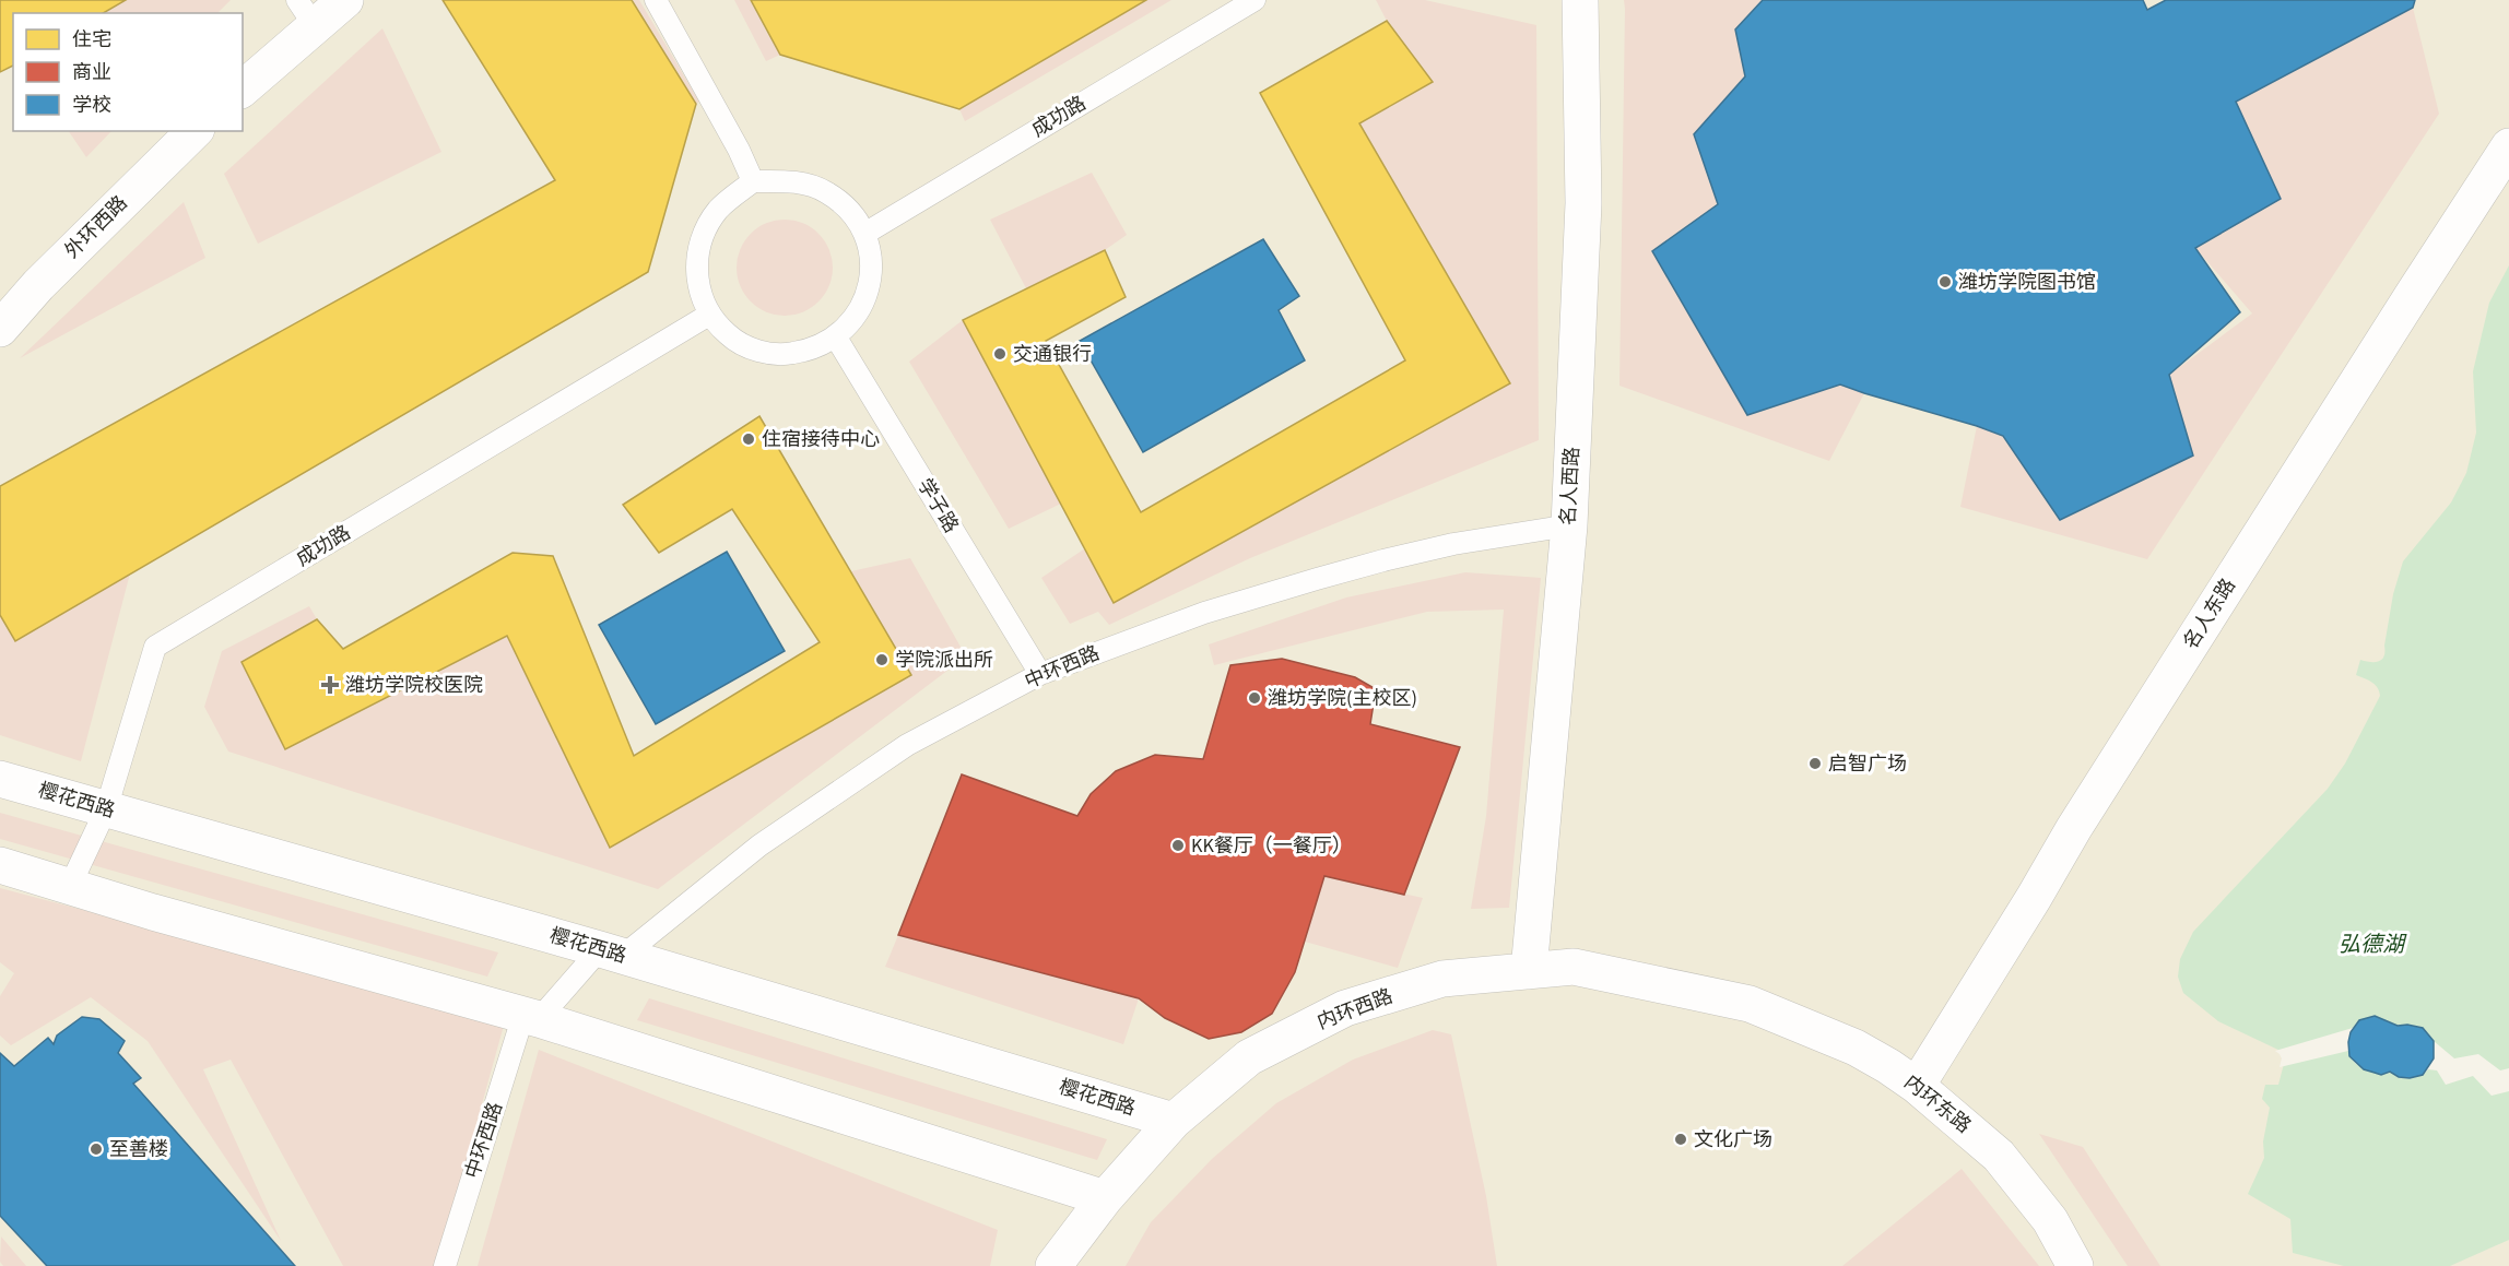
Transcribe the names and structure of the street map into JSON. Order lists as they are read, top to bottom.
{
  "streets": {
    "street": [
      "外环西路",
      "名人西路",
      "名人东路",
      "樱花西路",
      "内环西路",
      "内环东路"
    ],
    "lane": ["成功路", "学子路", "中环西路"]
  },
  "crossings": [
    ["成功路", "学子路"],
    ["成功路", "樱花西路"],
    ["名人西路", "中环西路"],
    ["名人西路", "内环西路"],
    ["学子路", "中环西路"],
    ["名人东路", "内环东路"],
    ["中环西路", "樱花西路"],
    ["樱花西路", "内环西路"],
    ["内环西路", "内环东路"]
  ],
  "water": ["弘德湖"],
  "places": {
    "other": [
      "潍坊学院图书馆",
      "交通银行",
      "住宿接待中心",
      "学院派出所",
      "潍坊学院(主校区)",
      "启智广场",
      "KK餐厅（一餐厅）",
      "文化广场",
      "至善楼"
    ],
    "health": ["潍坊学院校医院"]
  },
  "legend": ["住宅", "商业", "学校"]
}
